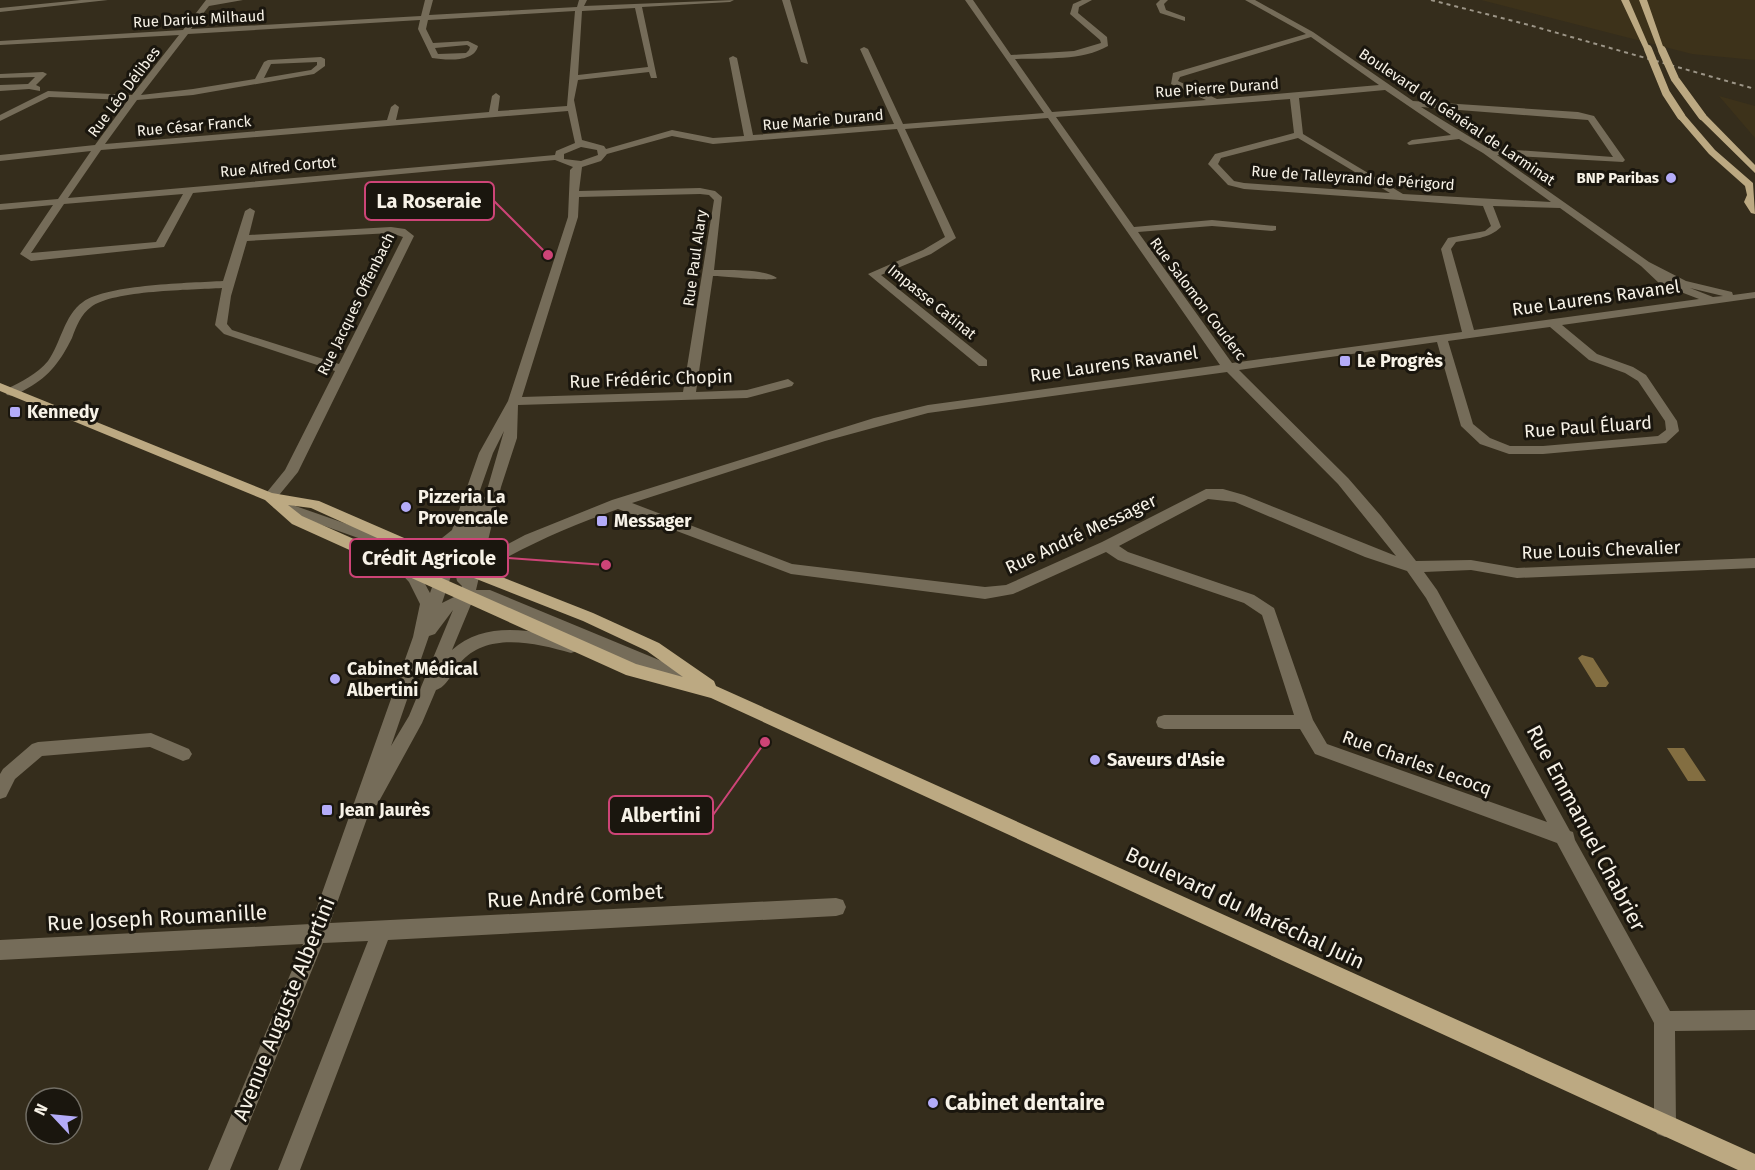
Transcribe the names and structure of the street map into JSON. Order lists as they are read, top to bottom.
{
  "streets": {
    "main road": ["Boulevard du Maréchal Juin"],
    "street": [
      "Rue Darius Milhaud",
      "Rue Pierre Durand",
      "Rue Léo Délibes",
      "Boulevard du Général de Larminat",
      "Rue Marie Durand",
      "Rue César Franck",
      "Rue Alfred Cortot",
      "Rue de Talleyrand de Périgord",
      "Rue Paul Alary",
      "Rue Laurens Ravanel",
      "Rue Salomon Couderc",
      "Impasse Catinat",
      "Rue Jacques Offenbach",
      "Rue Frédéric Chopin",
      "Rue Paul Éluard",
      "Rue André Messager",
      "Rue Louis Chevalier",
      "Rue Charles Lecocq",
      "Rue Emmanuel Chabrier",
      "Rue André Combet",
      "Rue Joseph Roumanille",
      "Avenue Auguste Albertini"
    ]
  },
  "crossings": [
    ["Rue Darius Milhaud", "Rue Léo Délibes"],
    ["Rue Pierre Durand", "Boulevard du Général de Larminat"],
    ["Rue Pierre Durand", "Rue Marie Durand"],
    ["Rue Pierre Durand", "Rue Salomon Couderc"],
    ["Rue Léo Délibes", "Rue César Franck"],
    ["Rue Léo Délibes", "Rue Alfred Cortot"],
    ["Boulevard du Général de Larminat", "Rue de Talleyrand de Périgord"],
    ["Boulevard du Général de Larminat", "Rue Laurens Ravanel"],
    ["Rue Marie Durand", "Rue Salomon Couderc"],
    ["Rue Marie Durand", "Impasse Catinat"],
    ["Rue Paul Alary", "Rue Frédéric Chopin"],
    ["Rue Laurens Ravanel", "Rue Salomon Couderc"],
    ["Rue Laurens Ravanel", "Rue Paul Éluard"],
    ["Rue Laurens Ravanel", "Rue André Messager"],
    ["Rue Salomon Couderc", "Rue André Messager"],
    ["Rue Salomon Couderc", "Rue Louis Chevalier"],
    ["Rue Salomon Couderc", "Rue Emmanuel Chabrier"],
    ["Rue André Messager", "Rue Louis Chevalier"],
    ["Rue André Messager", "Rue Charles Lecocq"],
    ["Rue André Messager", "Rue Emmanuel Chabrier"],
    ["Rue Louis Chevalier", "Rue Emmanuel Chabrier"],
    ["Rue Charles Lecocq", "Rue Emmanuel Chabrier"],
    ["Rue Emmanuel Chabrier", "Boulevard du Maréchal Juin"],
    ["Rue André Combet", "Rue Joseph Roumanille"],
    ["Rue André Combet", "Avenue Auguste Albertini"],
    ["Rue Joseph Roumanille", "Avenue Auguste Albertini"]
  ],
  "places": {
    "other": [
      "BNP Paribas",
      "La Roseraie",
      "Pizzeria La Provencale",
      "Crédit Agricole",
      "Cabinet Médical Albertini",
      "Albertini",
      "Saveurs d'Asie",
      "Cabinet dentaire"
    ],
    "transit": [
      "Le Progrès",
      "Kennedy",
      "Messager",
      "Jean Jaurès"
    ]
  },
  "north": "top left"
}
